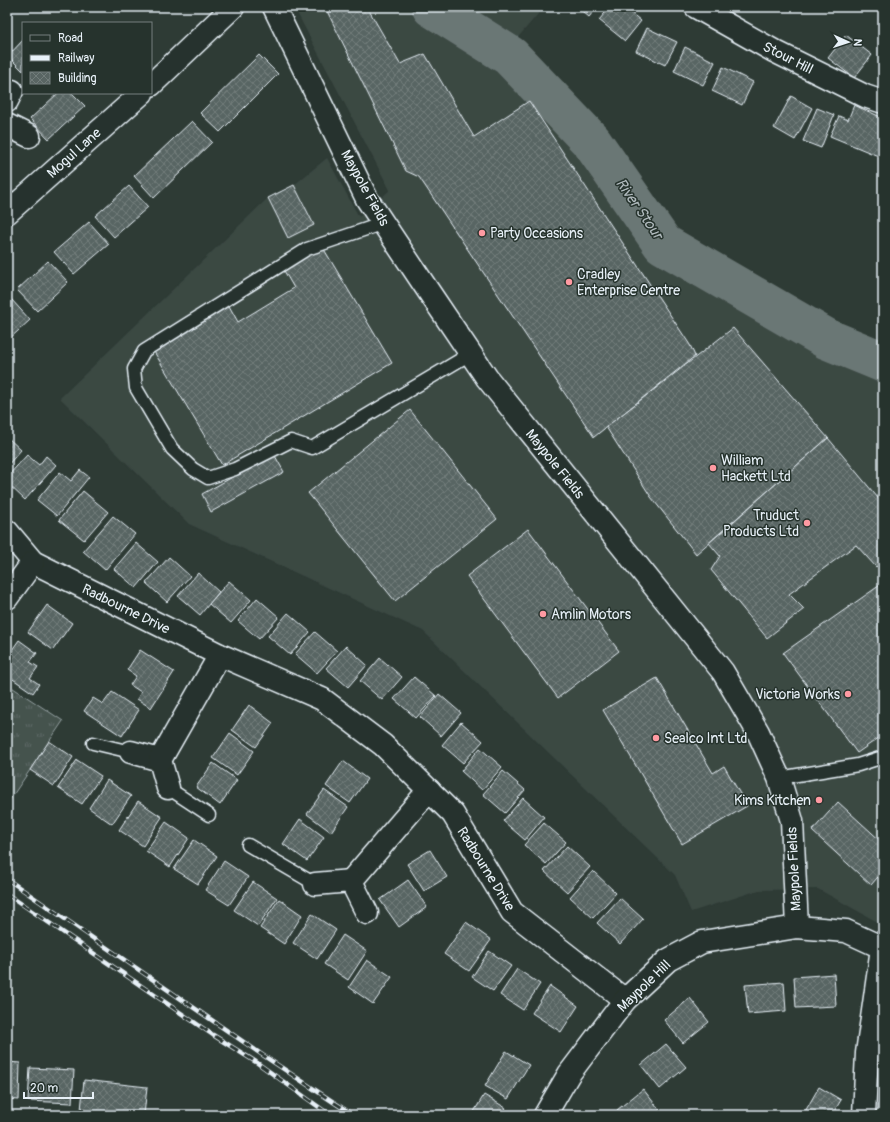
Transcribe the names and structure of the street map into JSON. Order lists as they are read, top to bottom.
{
  "streets": {
    "street": [
      "Stour Hill",
      "Mogul Lane",
      "Maypole Fields",
      "Radbourne Drive",
      "Maypole Hill"
    ]
  },
  "crossings": [
    ["Maypole Fields", "Maypole Hill"],
    ["Radbourne Drive", "Maypole Hill"]
  ],
  "water": ["River Stour"],
  "places": [
    "Party Occasions",
    "Cradley Enterprise Centre",
    "William Hackett Ltd",
    "Truduct Products Ltd",
    "Amlin Motors",
    "Victoria Works",
    "Sealco Int Ltd",
    "Kims Kitchen"
  ],
  "legend": ["Road", "Railway", "Building"],
  "scale_bar": "20 m",
  "north": "right"
}
